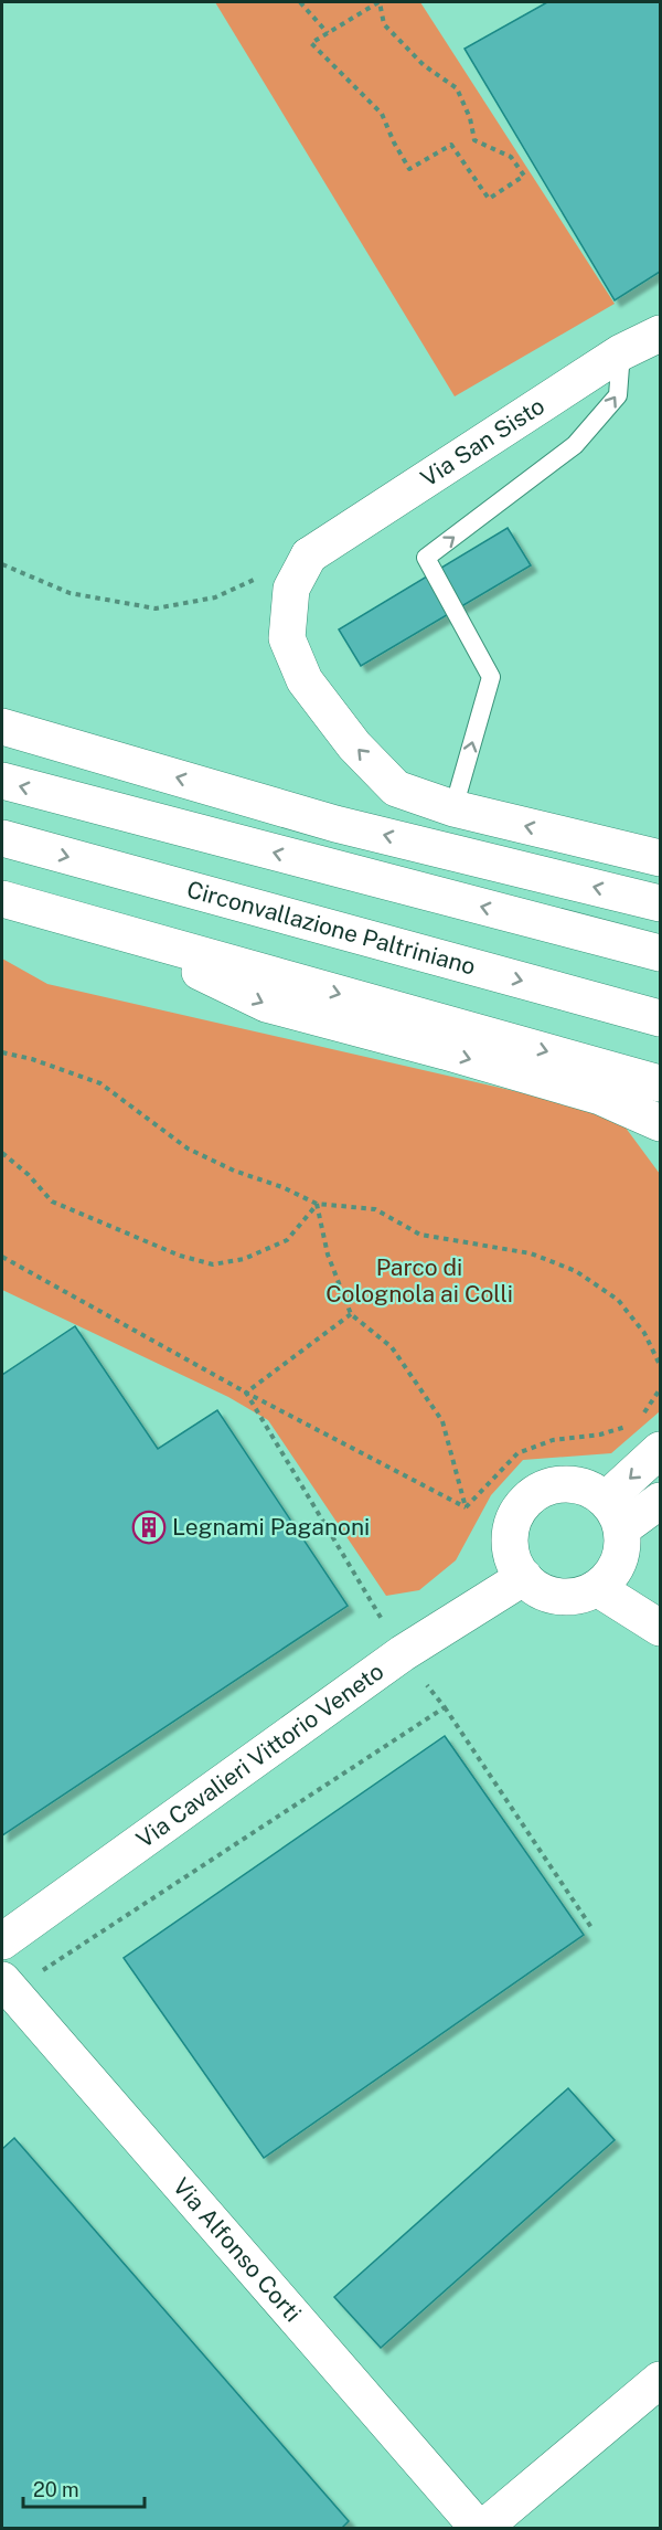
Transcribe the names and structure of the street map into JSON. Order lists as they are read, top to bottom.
{
  "streets": {
    "main road": [
      "Via San Sisto",
      "Circonvallazione Paltriniano",
      "Via Cavalieri Vittorio Veneto",
      "Via Alfonso Corti"
    ]
  },
  "parks": ["Parco di Colognola ai Colli"],
  "places": {
    "building": ["Legnami Paganoni"]
  },
  "scale_bar": "20 m"
}
